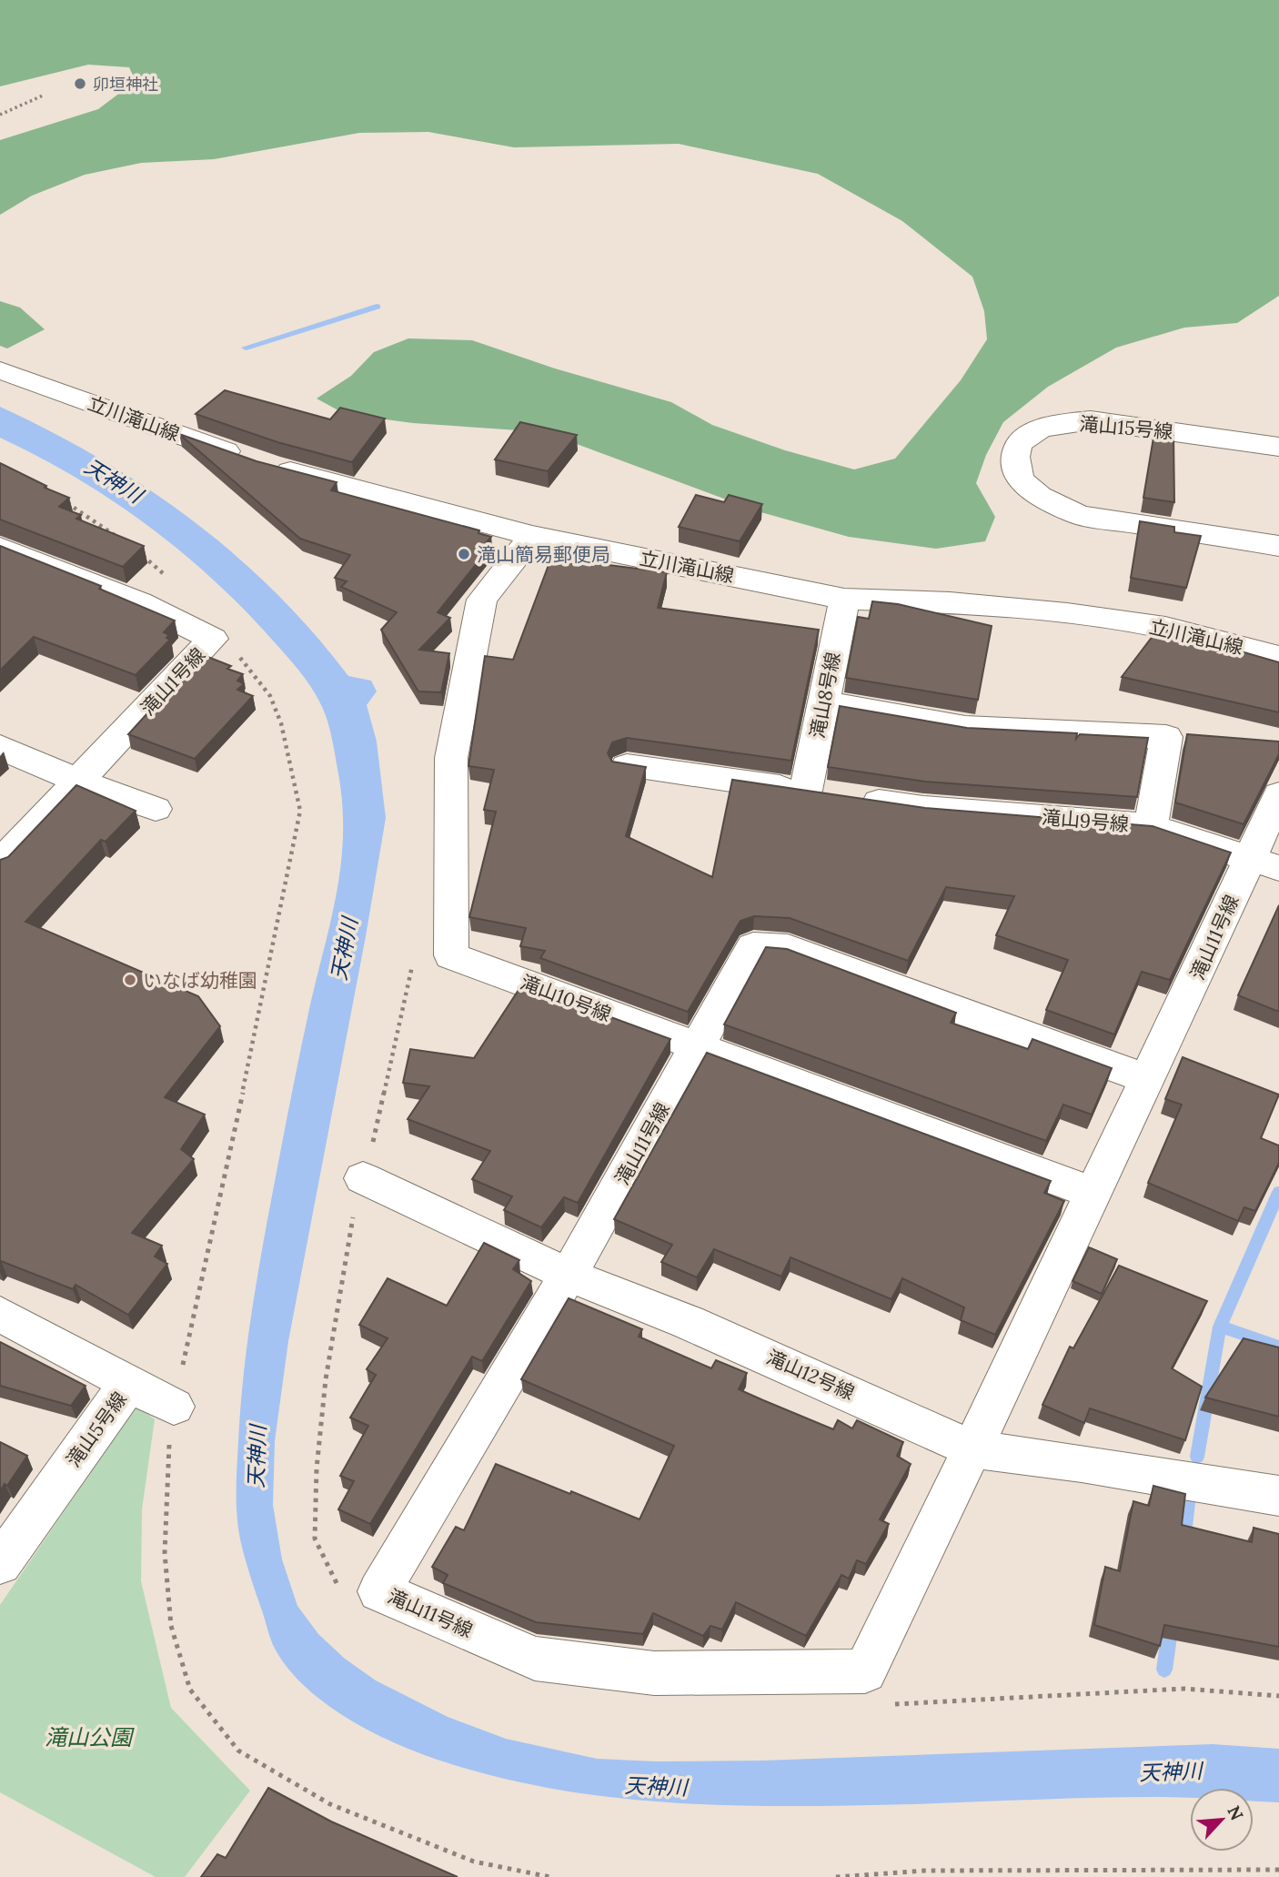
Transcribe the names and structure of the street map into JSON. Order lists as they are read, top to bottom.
{
  "streets": {
    "street": [
      "立川滝山線",
      "滝山15号線",
      "滝山1号線",
      "滝山8号線",
      "滝山9号線",
      "滝山11号線",
      "滝山10号線",
      "滝山12号線",
      "滝山5号線"
    ]
  },
  "crossings": [
    ["立川滝山線", "滝山8号線"],
    ["立川滝山線", "滝山10号線"],
    ["滝山8号線", "滝山9号線"],
    ["滝山11号線", "滝山10号線"],
    ["滝山11号線", "滝山12号線"]
  ],
  "water": ["天神川"],
  "parks": ["滝山公園"],
  "places": ["卯垣神社", "滝山簡易郵便局", "いなば幼稚園"],
  "north": "top right"
}
